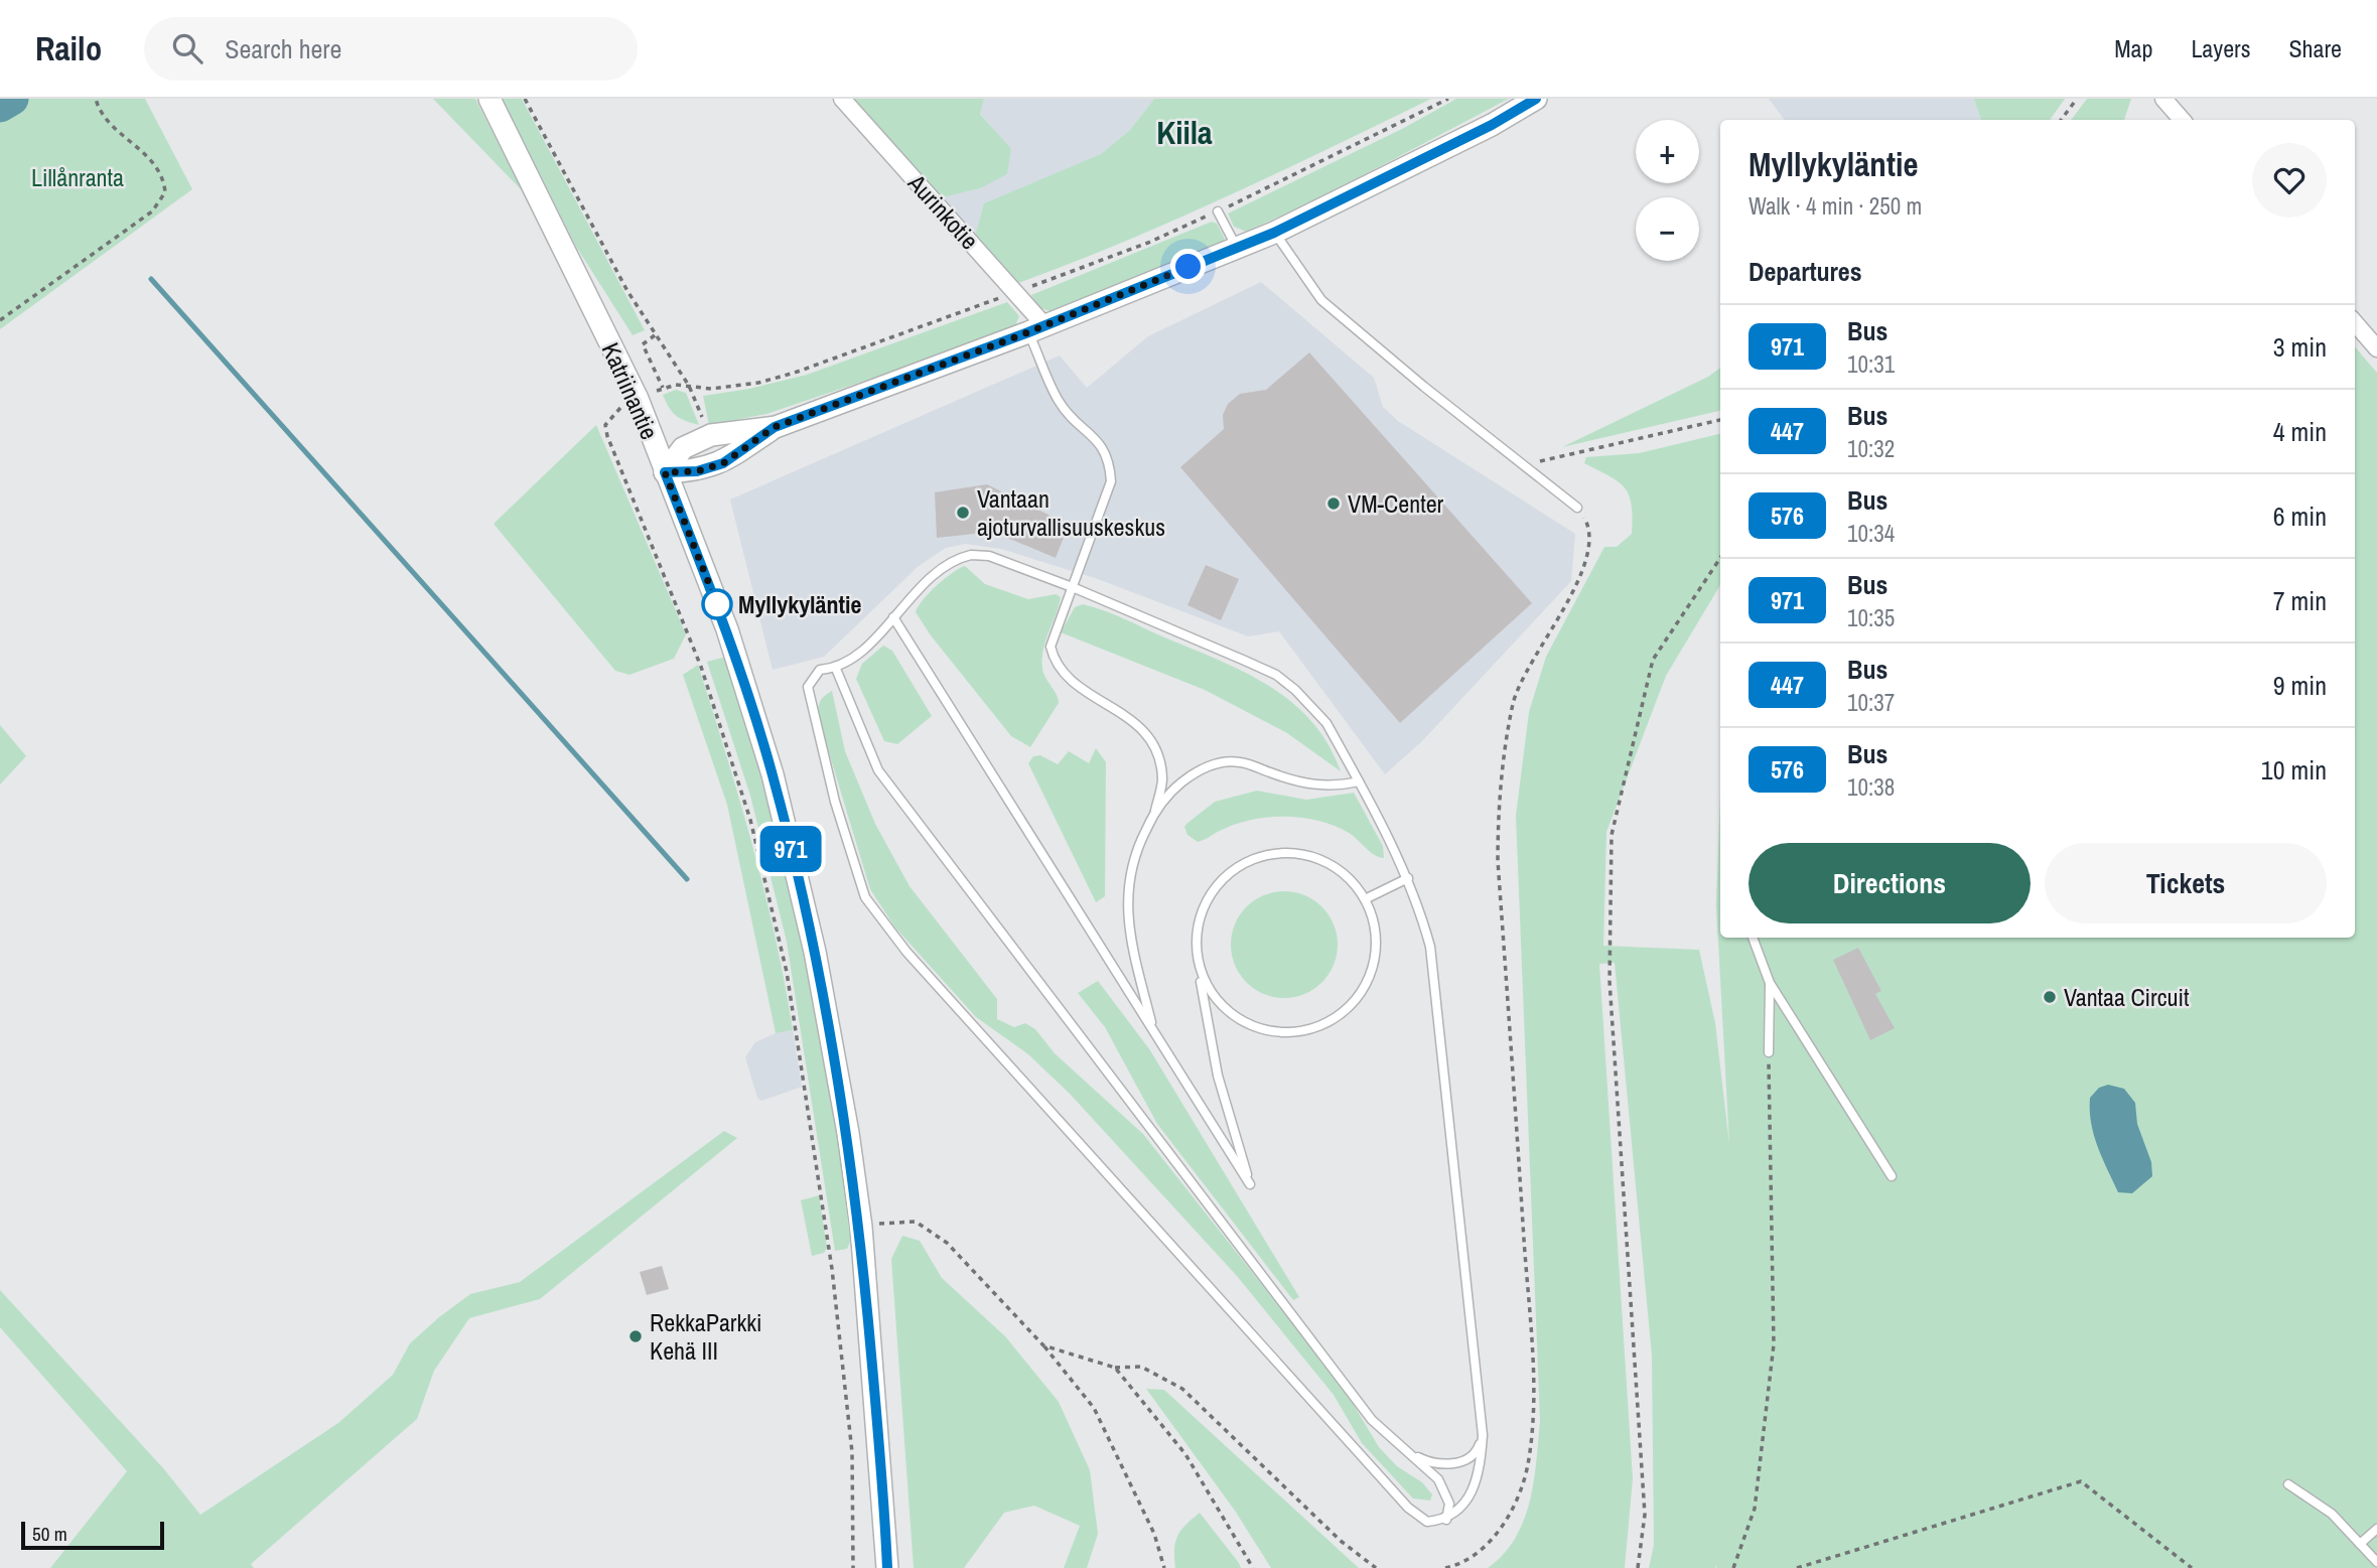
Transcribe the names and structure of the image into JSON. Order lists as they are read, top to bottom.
{
  "streets": {
    "main road": ["Katriinantie"],
    "street": ["Aurinkotie"]
  },
  "districts": ["Kiila"],
  "parks": ["Lillånranta"],
  "places": [
    "VM-Center",
    "Vantaan ajoturvallisuuskeskus",
    "Myllykyläntie",
    "Vantaa Circuit",
    "RekkaParkki Kehä III"
  ],
  "lines": ["bus line 971"],
  "scale_bar": "50 m",
  "page": {
    "header": "Railo",
    "search": "Search here",
    "nav": ["Map", "Layers", "Share"],
    "on_map": "971",
    "map_buttons": ["+", "−"],
    "heading": [
      ["Myllykyläntie", "Walk · 4 min · 250 m"],
      "Departures"
    ],
    "list": [
      {
        "mark": "971",
        "name": "Bus",
        "note": "10:31",
        "value": "3 min"
      },
      {
        "mark": "447",
        "name": "Bus",
        "note": "10:32",
        "value": "4 min"
      },
      {
        "mark": "576",
        "name": "Bus",
        "note": "10:34",
        "value": "6 min"
      },
      {
        "mark": "971",
        "name": "Bus",
        "note": "10:35",
        "value": "7 min"
      },
      {
        "mark": "447",
        "name": "Bus",
        "note": "10:37",
        "value": "9 min"
      },
      {
        "mark": "576",
        "name": "Bus",
        "note": "10:38",
        "value": "10 min"
      }
    ],
    "buttons": ["Directions", "Tickets"],
    "scale": "50 m"
  }
}
